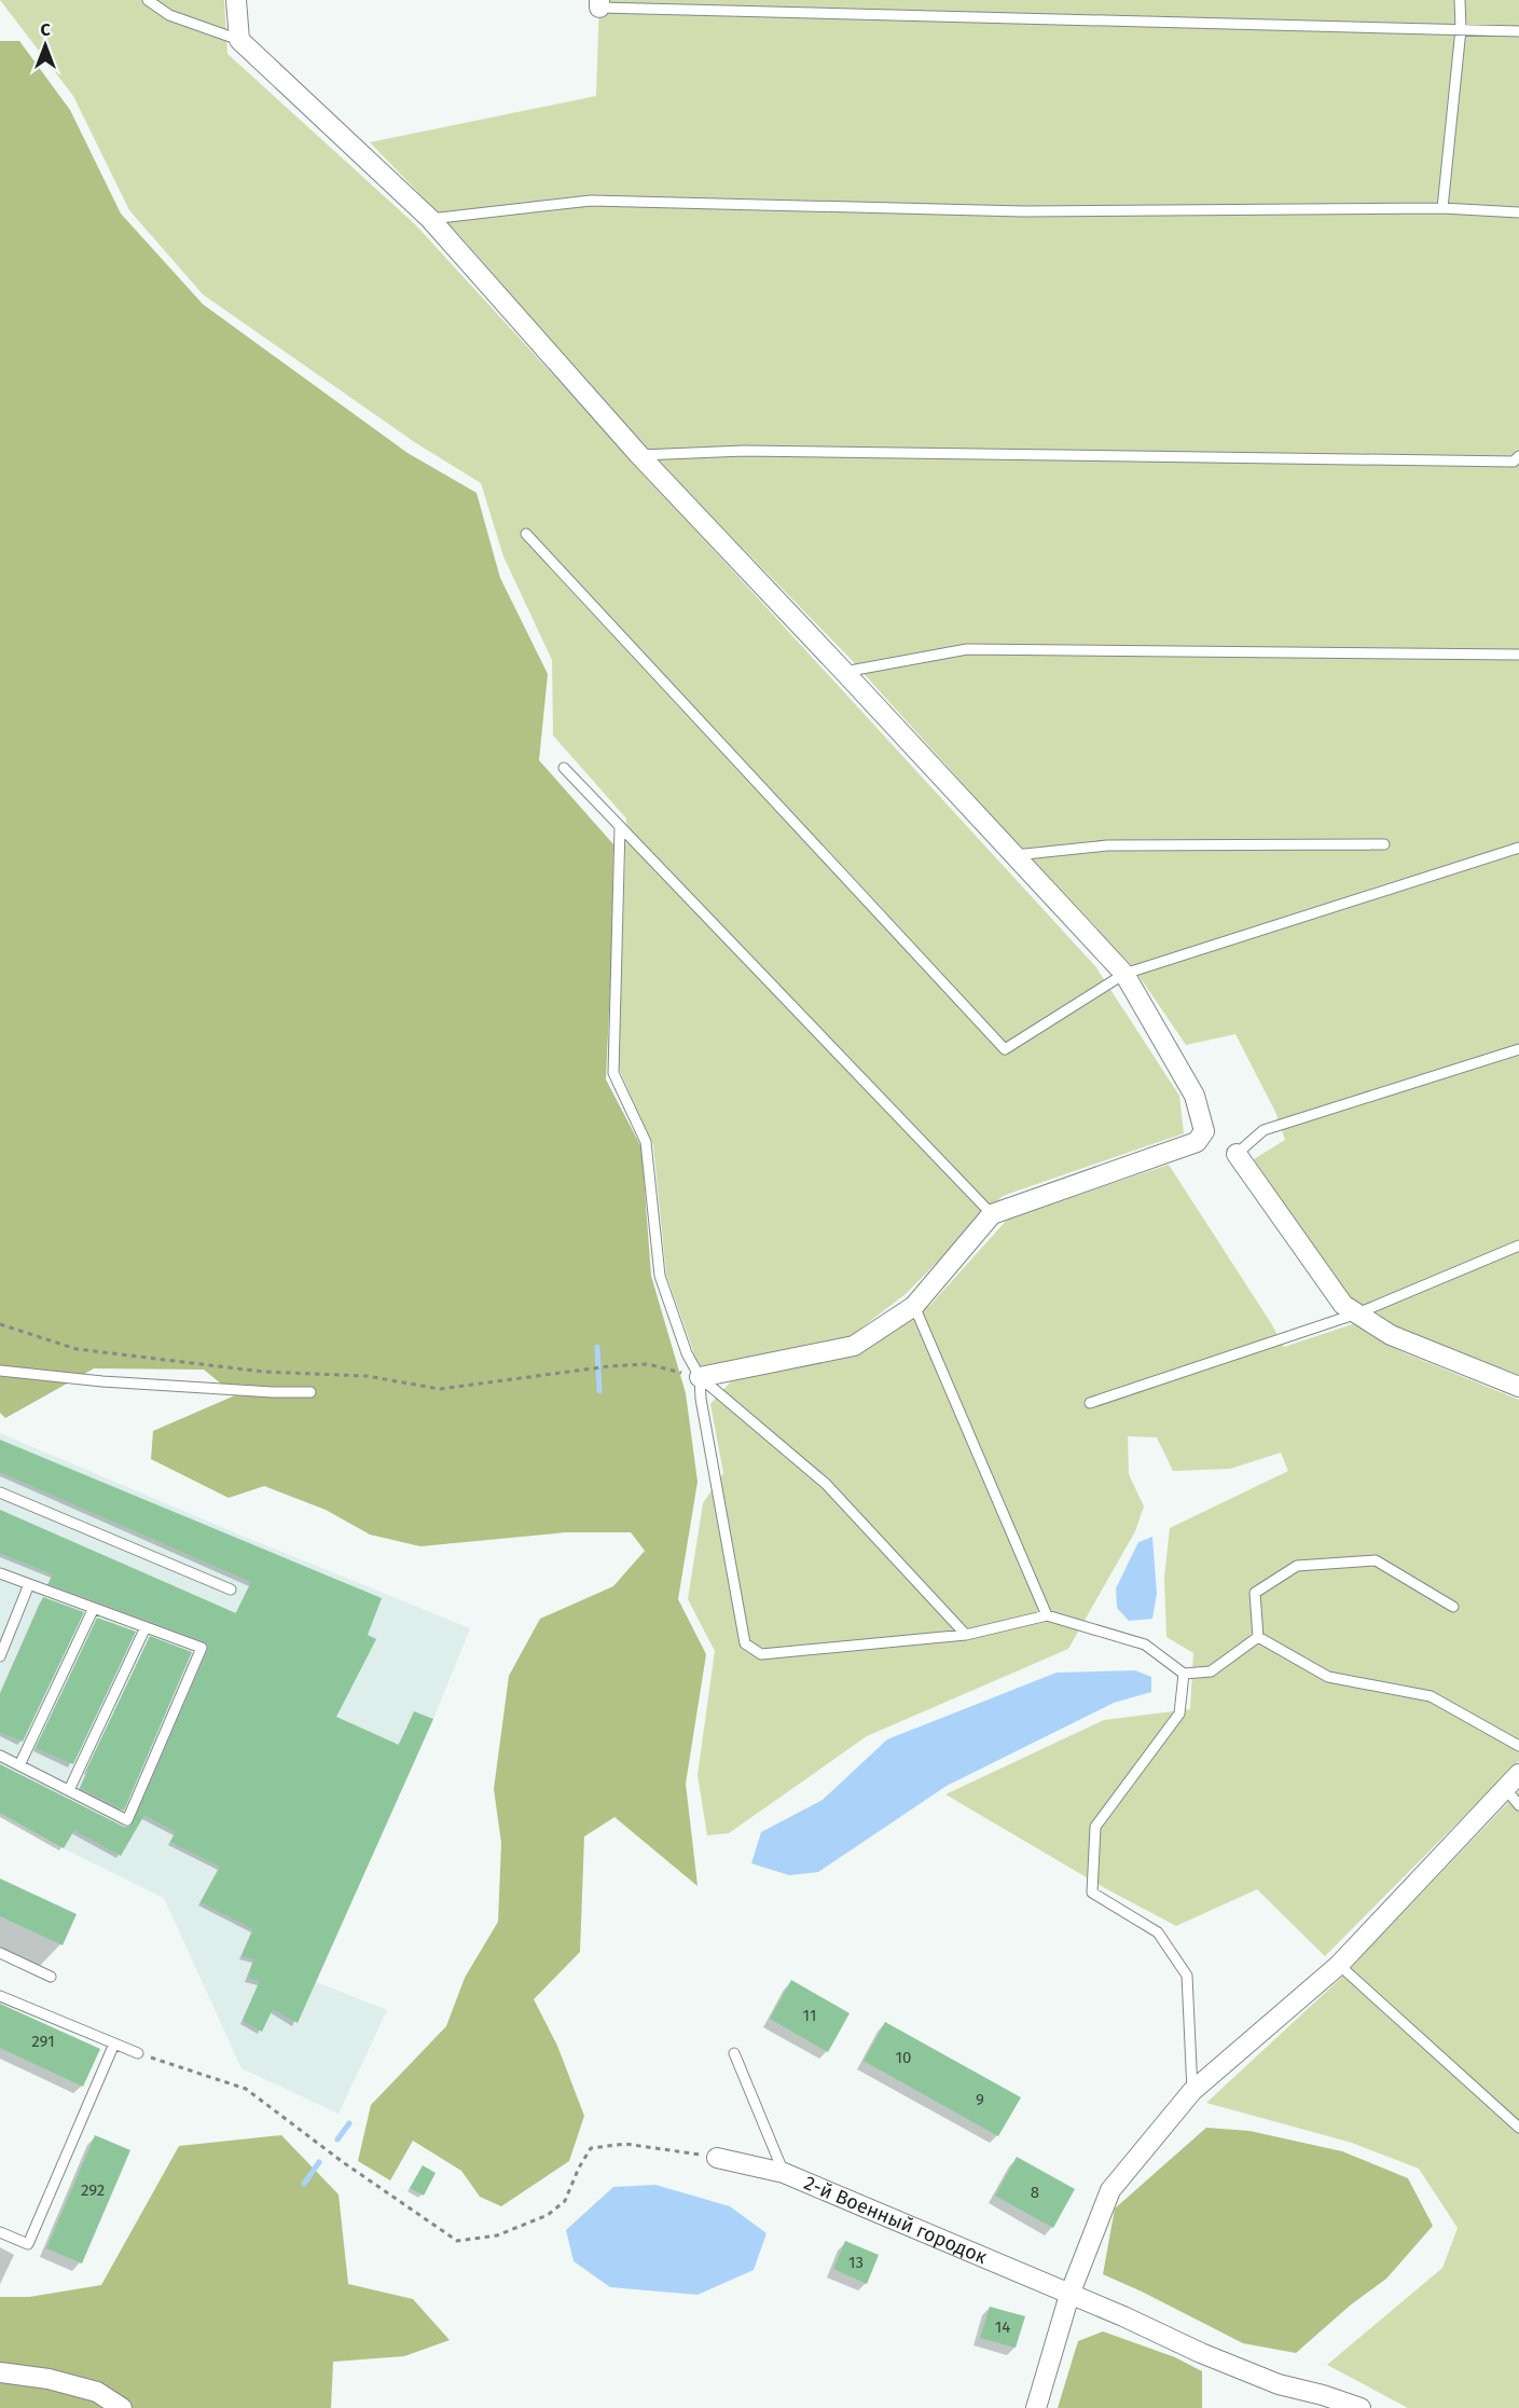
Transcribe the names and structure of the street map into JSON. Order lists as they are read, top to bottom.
{
  "streets": {
    "street": ["2-й Военный городок"]
  },
  "house_numbers": [
    "11",
    "291",
    "10",
    "9",
    "292",
    "8",
    "13",
    "14"
  ],
  "north": "top"
}
